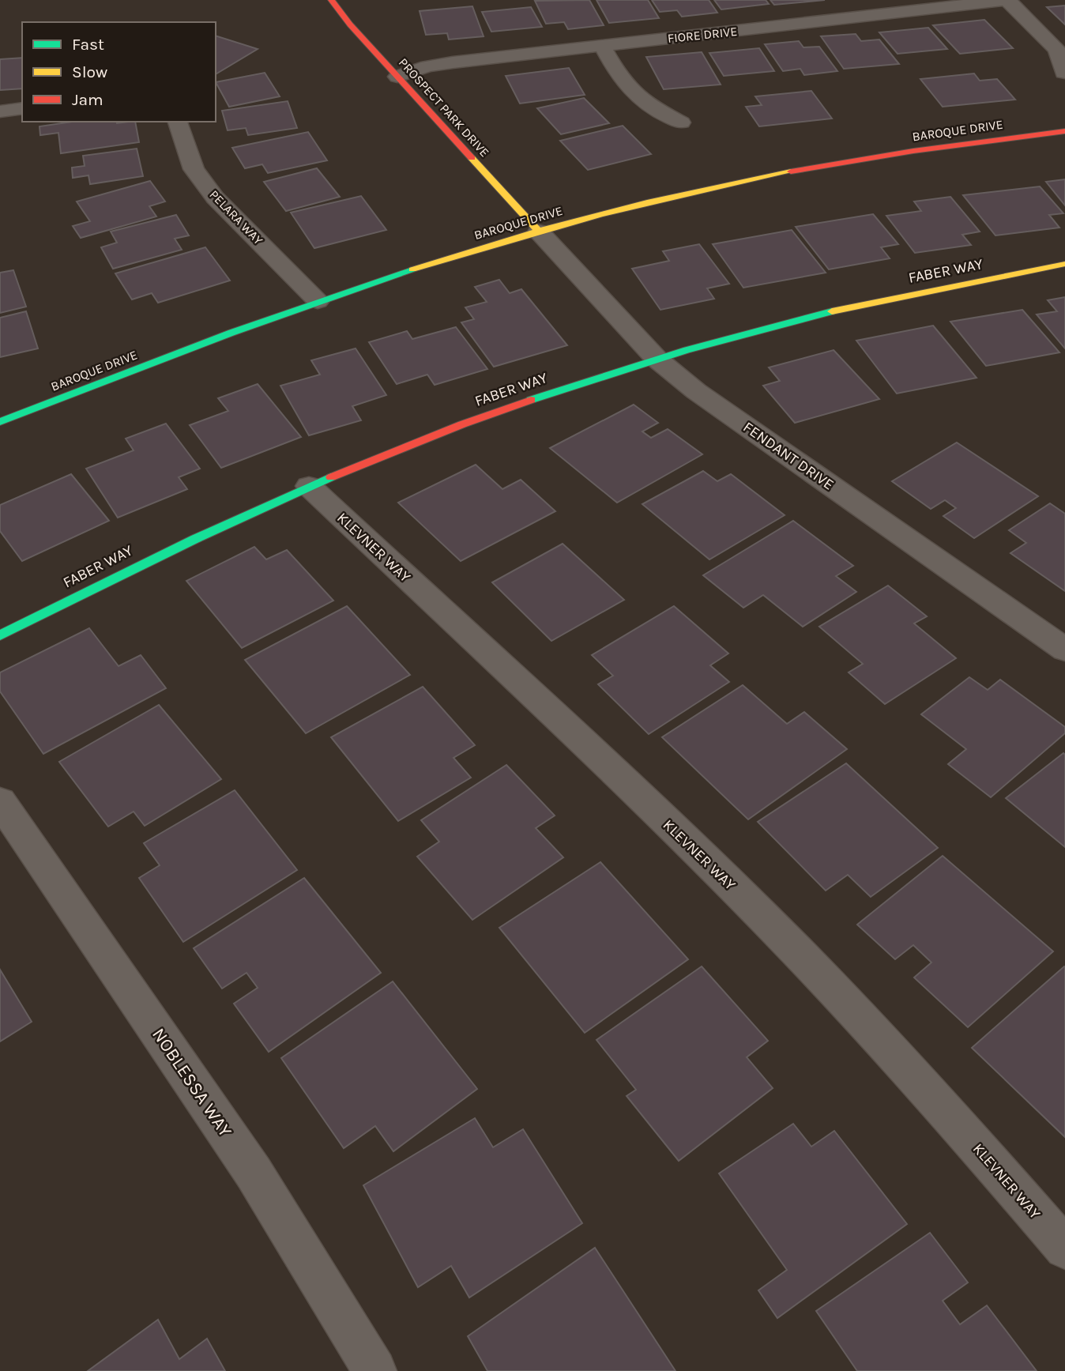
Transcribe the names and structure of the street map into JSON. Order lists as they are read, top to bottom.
{
  "streets": {
    "street": [
      "FIORE DRIVE",
      "PROSPECT PARK DRIVE",
      "BAROQUE DRIVE",
      "PELARA WAY",
      "FABER WAY",
      "FENDANT DRIVE",
      "KLEVNER WAY",
      "NOBLESSA WAY"
    ]
  },
  "crossings": [
    ["FIORE DRIVE", "PROSPECT PARK DRIVE"],
    ["PROSPECT PARK DRIVE", "BAROQUE DRIVE"],
    ["PROSPECT PARK DRIVE", "FENDANT DRIVE"],
    ["BAROQUE DRIVE", "PELARA WAY"],
    ["BAROQUE DRIVE", "FENDANT DRIVE"],
    ["FABER WAY", "FENDANT DRIVE"],
    ["FABER WAY", "KLEVNER WAY"]
  ],
  "legend": ["Fast", "Slow", "Jam"]
}
